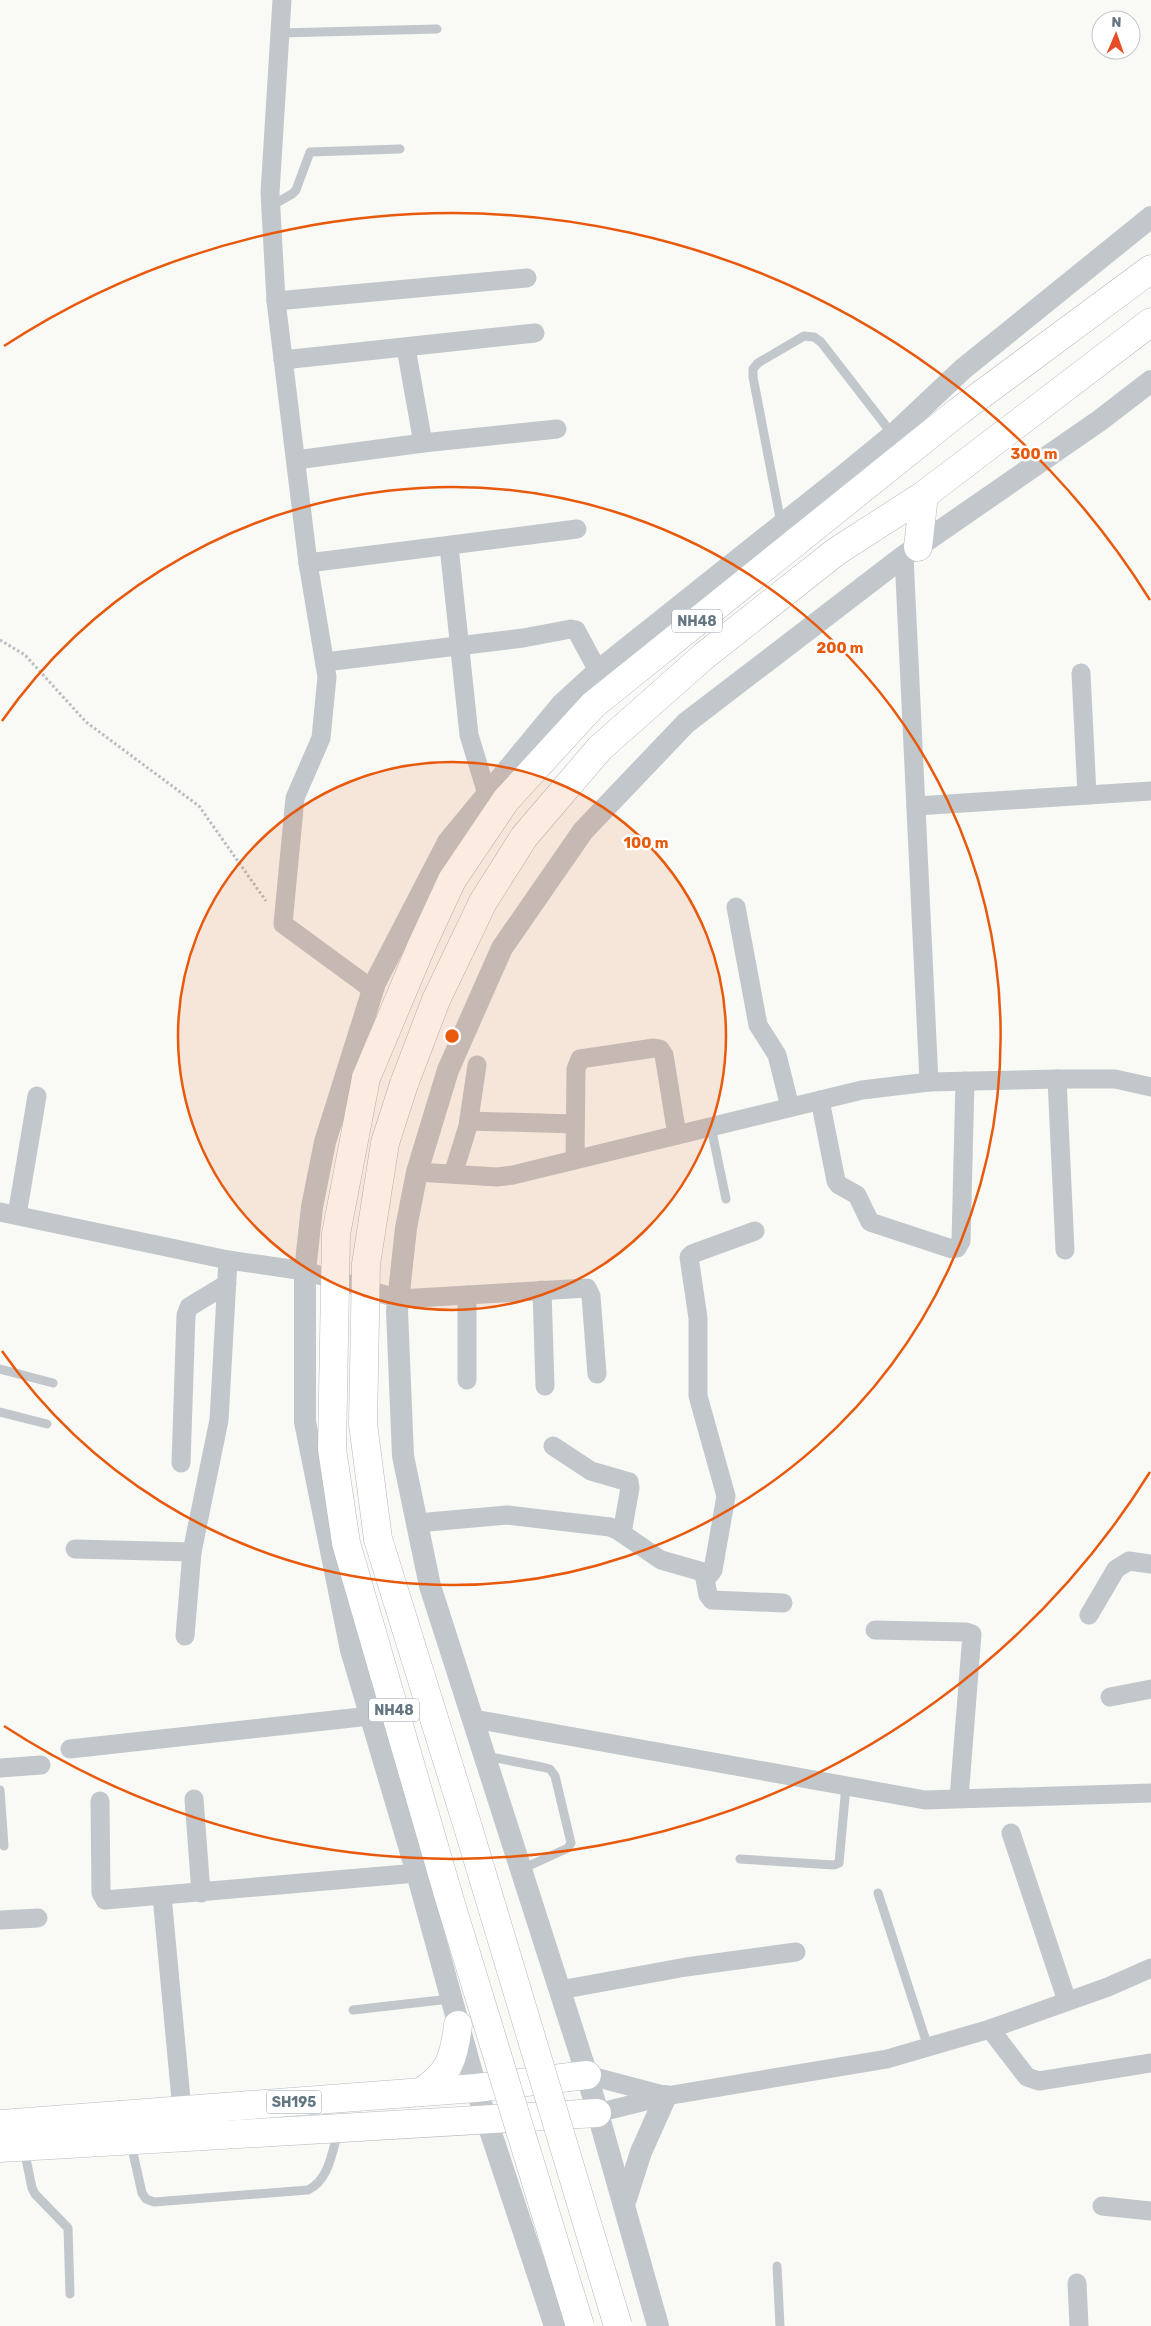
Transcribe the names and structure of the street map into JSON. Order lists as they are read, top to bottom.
{
  "streets": {
    "main road": ["NH48", "SH195"]
  },
  "north": "top",
  "rings": ["300 m", "200 m", "100 m"]
}
